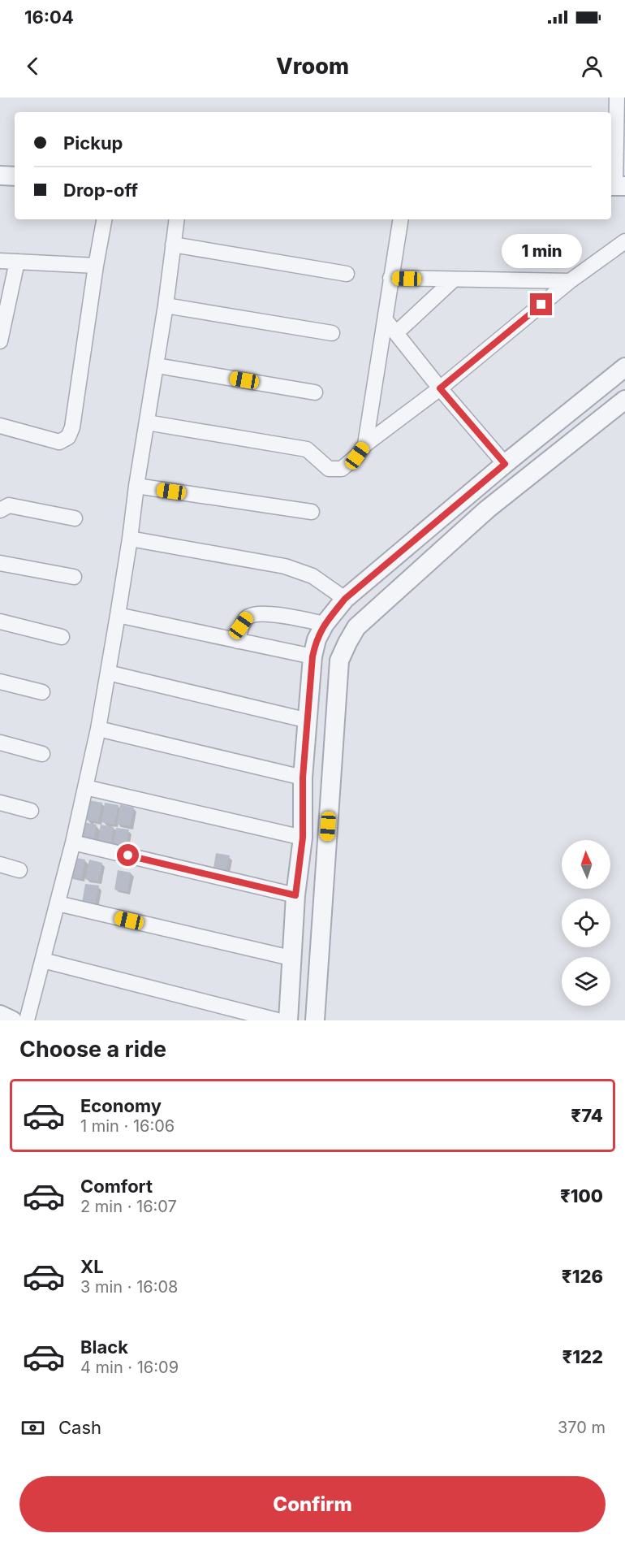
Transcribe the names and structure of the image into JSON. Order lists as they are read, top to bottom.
{
  "north": "top",
  "page": {
    "status": "16:04",
    "header": "Vroom",
    "banner": ["Pickup", "Drop-off"],
    "bubble": "1 min",
    "heading": "Choose a ride",
    "list": [
      {
        "name": "Economy",
        "note": "1 min · 16:06",
        "value": "₹74"
      },
      {
        "name": "Comfort",
        "note": "2 min · 16:07",
        "value": "₹100"
      },
      {
        "name": "XL",
        "note": "3 min · 16:08",
        "value": "₹126"
      },
      {
        "name": "Black",
        "note": "4 min · 16:09",
        "value": "₹122"
      }
    ],
    "pay": ["Cash", "370 m"],
    "buttons": "Confirm"
  }
}
